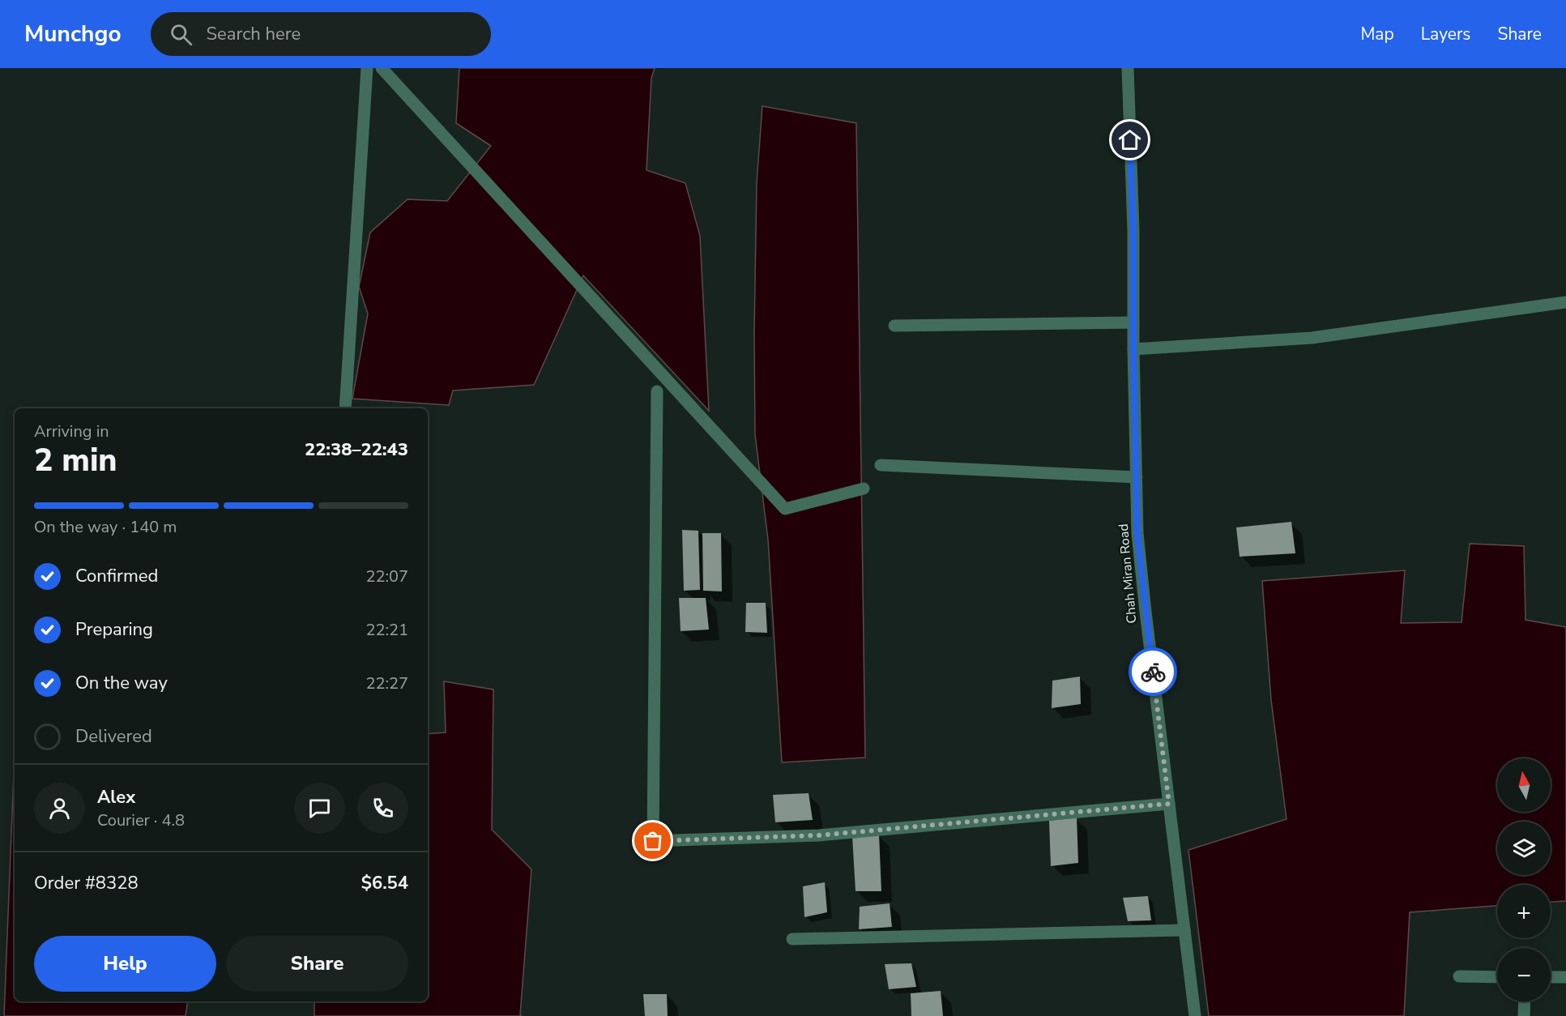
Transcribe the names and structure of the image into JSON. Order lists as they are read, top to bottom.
{
  "streets": {
    "street": ["Chah Miran Road"]
  },
  "north": "top",
  "page": {
    "header": "Munchgo",
    "search": "Search here",
    "nav": ["Map", "Layers", "Share"],
    "heading": ["2 min", "Arriving in", "22:38–22:43"],
    "panel": [
      "Alex",
      "Courier · 4.8",
      "Order #8328",
      "$6.54"
    ],
    "bar": "On the way · 140 m",
    "list": [
      ["Confirmed", "22:07"],
      ["Preparing", "22:21"],
      ["On the way", "22:27"],
      "Delivered"
    ],
    "map_buttons": ["+", "−"],
    "buttons": ["Help", "Share"]
  }
}
